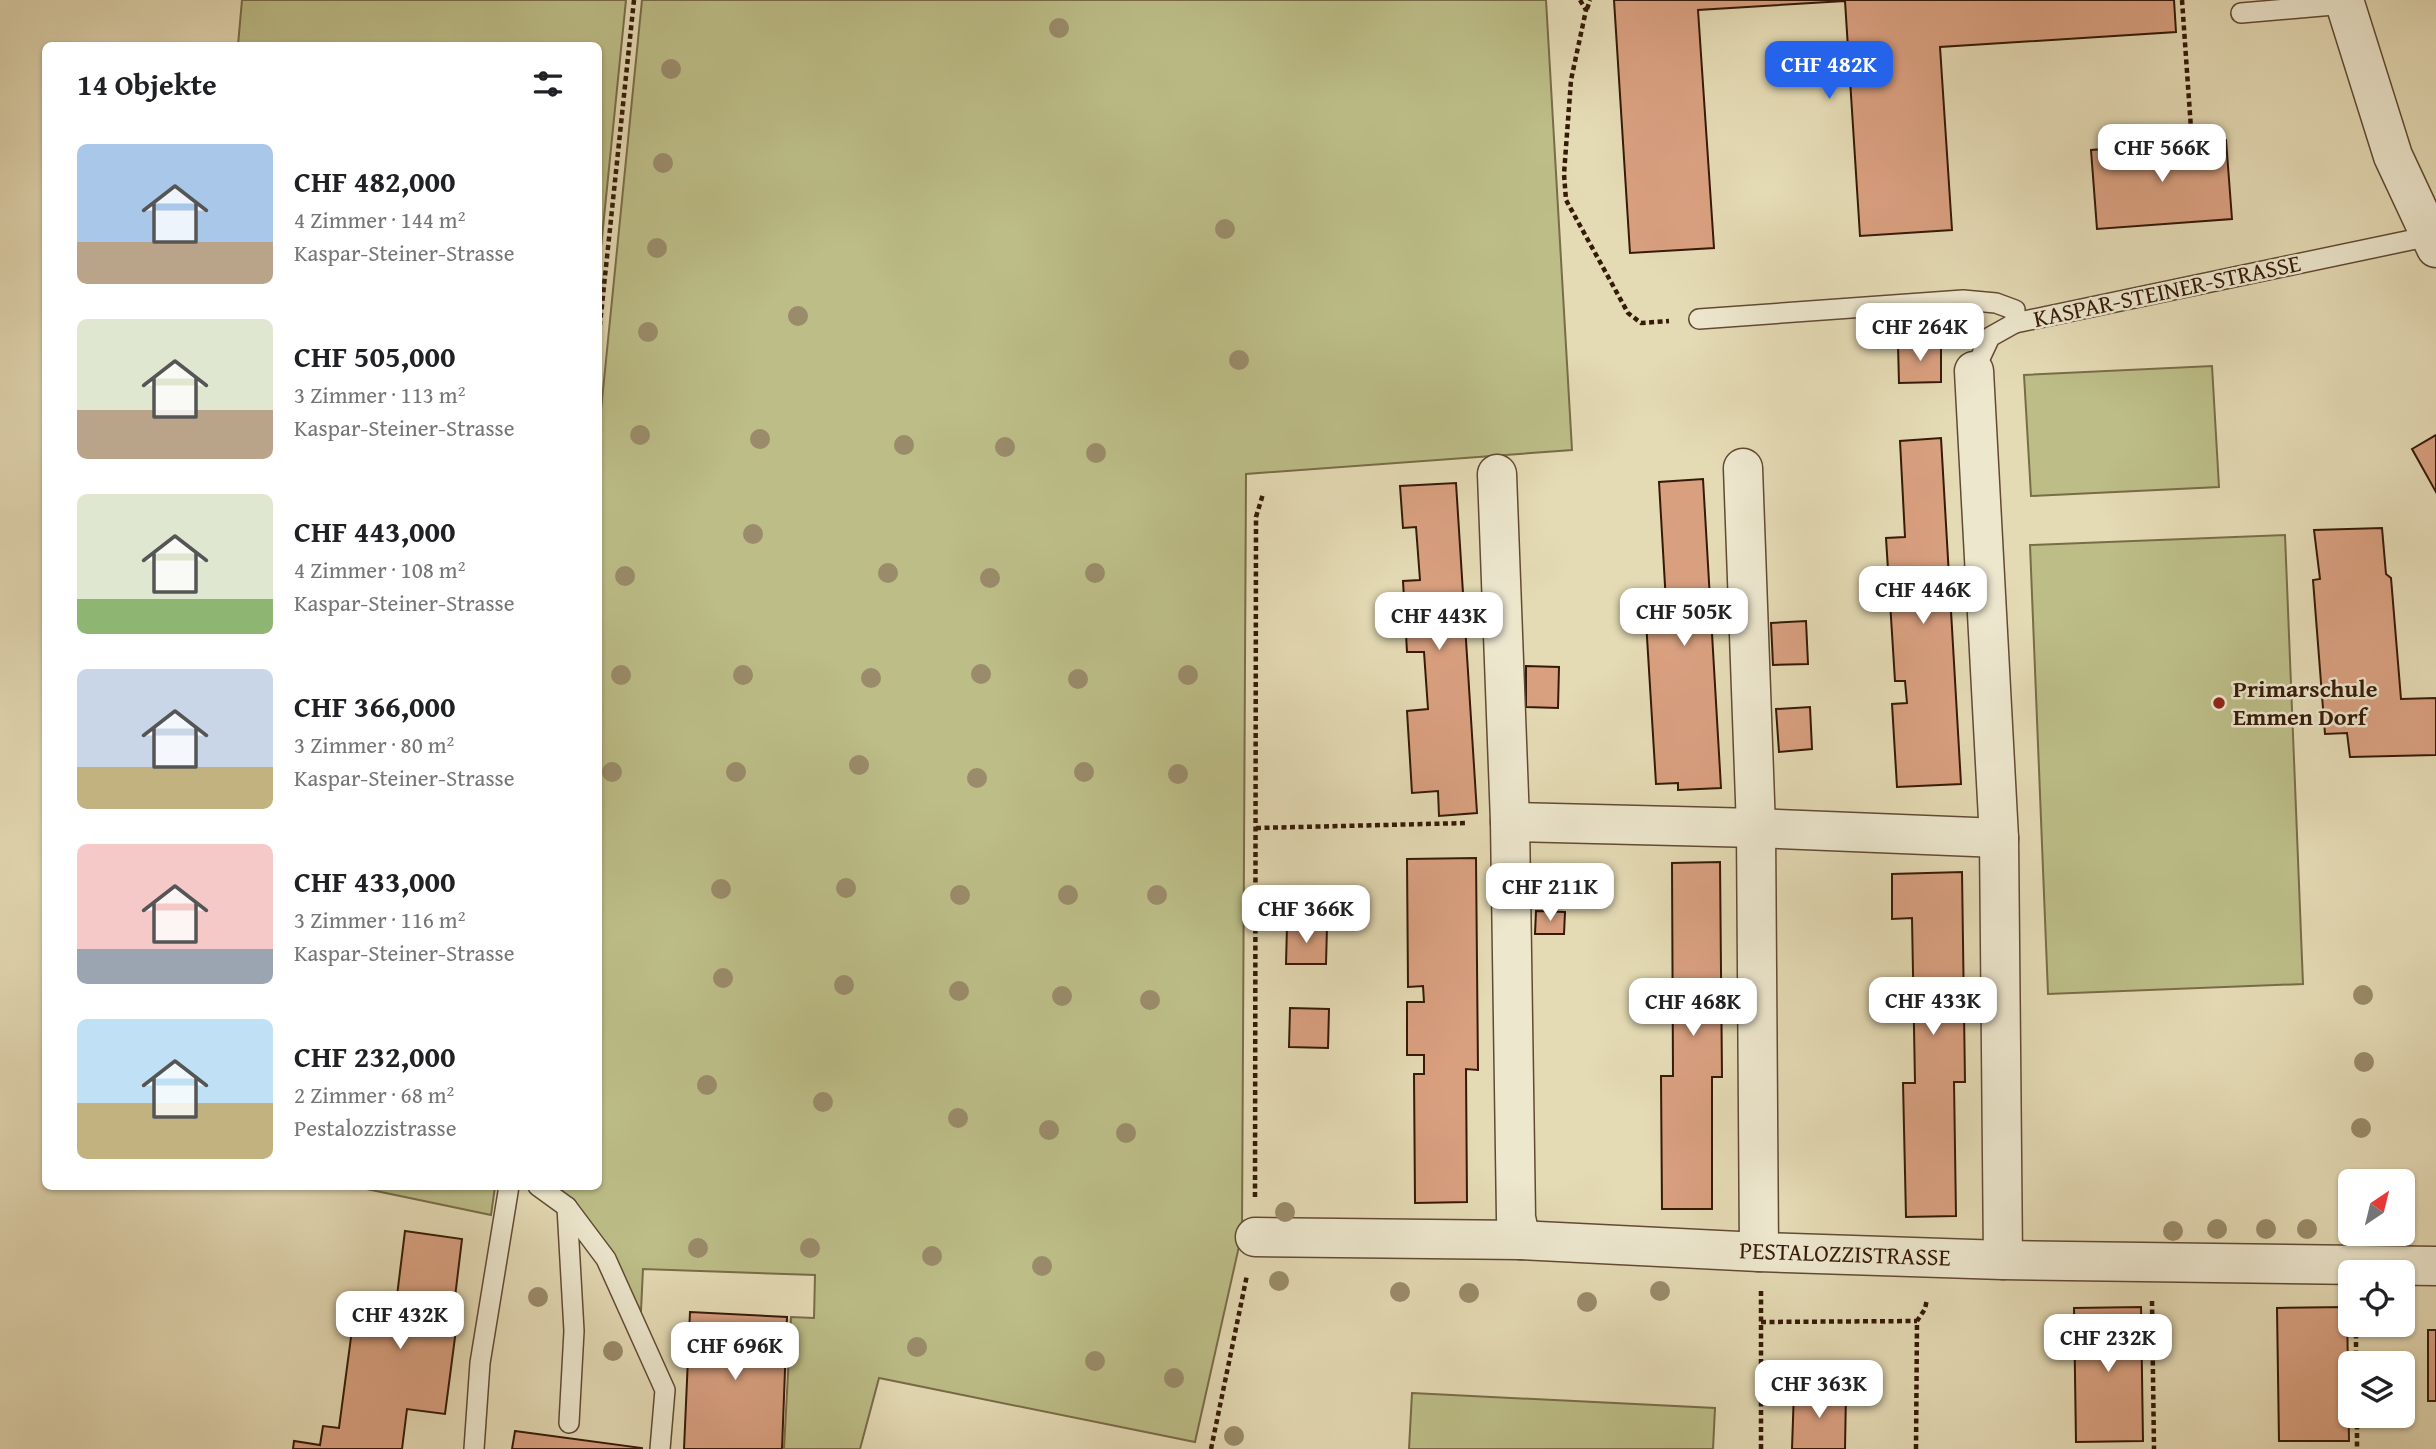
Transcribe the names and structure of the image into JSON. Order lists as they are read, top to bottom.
{
  "streets": {
    "street": ["KASPAR-STEINER-STRASSE", "PESTALOZZISTRASSE"]
  },
  "crossings": [
    ["KASPAR-STEINER-STRASSE", "PESTALOZZISTRASSE"]
  ],
  "places": ["Primarschule Emmen Dorf"],
  "north": "top right",
  "page": {
    "price": [
      "CHF 482K",
      "CHF 566K",
      "CHF 264K",
      "CHF 446K",
      "CHF 505K",
      "CHF 443K",
      "CHF 211K",
      "CHF 366K",
      "CHF 433K",
      "CHF 468K",
      "CHF 432K",
      "CHF 232K",
      "CHF 696K",
      "CHF 363K"
    ],
    "heading": "14 Objekte",
    "list": [
      {
        "name": "CHF 482,000",
        "note": "4 Zimmer · 144 m² · Kaspar-Steiner-Strasse"
      },
      {
        "name": "CHF 505,000",
        "note": "3 Zimmer · 113 m² · Kaspar-Steiner-Strasse"
      },
      {
        "name": "CHF 443,000",
        "note": "4 Zimmer · 108 m² · Kaspar-Steiner-Strasse"
      },
      {
        "name": "CHF 366,000",
        "note": "3 Zimmer · 80 m² · Kaspar-Steiner-Strasse"
      },
      {
        "name": "CHF 433,000",
        "note": "3 Zimmer · 116 m² · Kaspar-Steiner-Strasse"
      },
      {
        "name": "CHF 232,000",
        "note": "2 Zimmer · 68 m² · Pestalozzistrasse"
      }
    ]
  }
}
